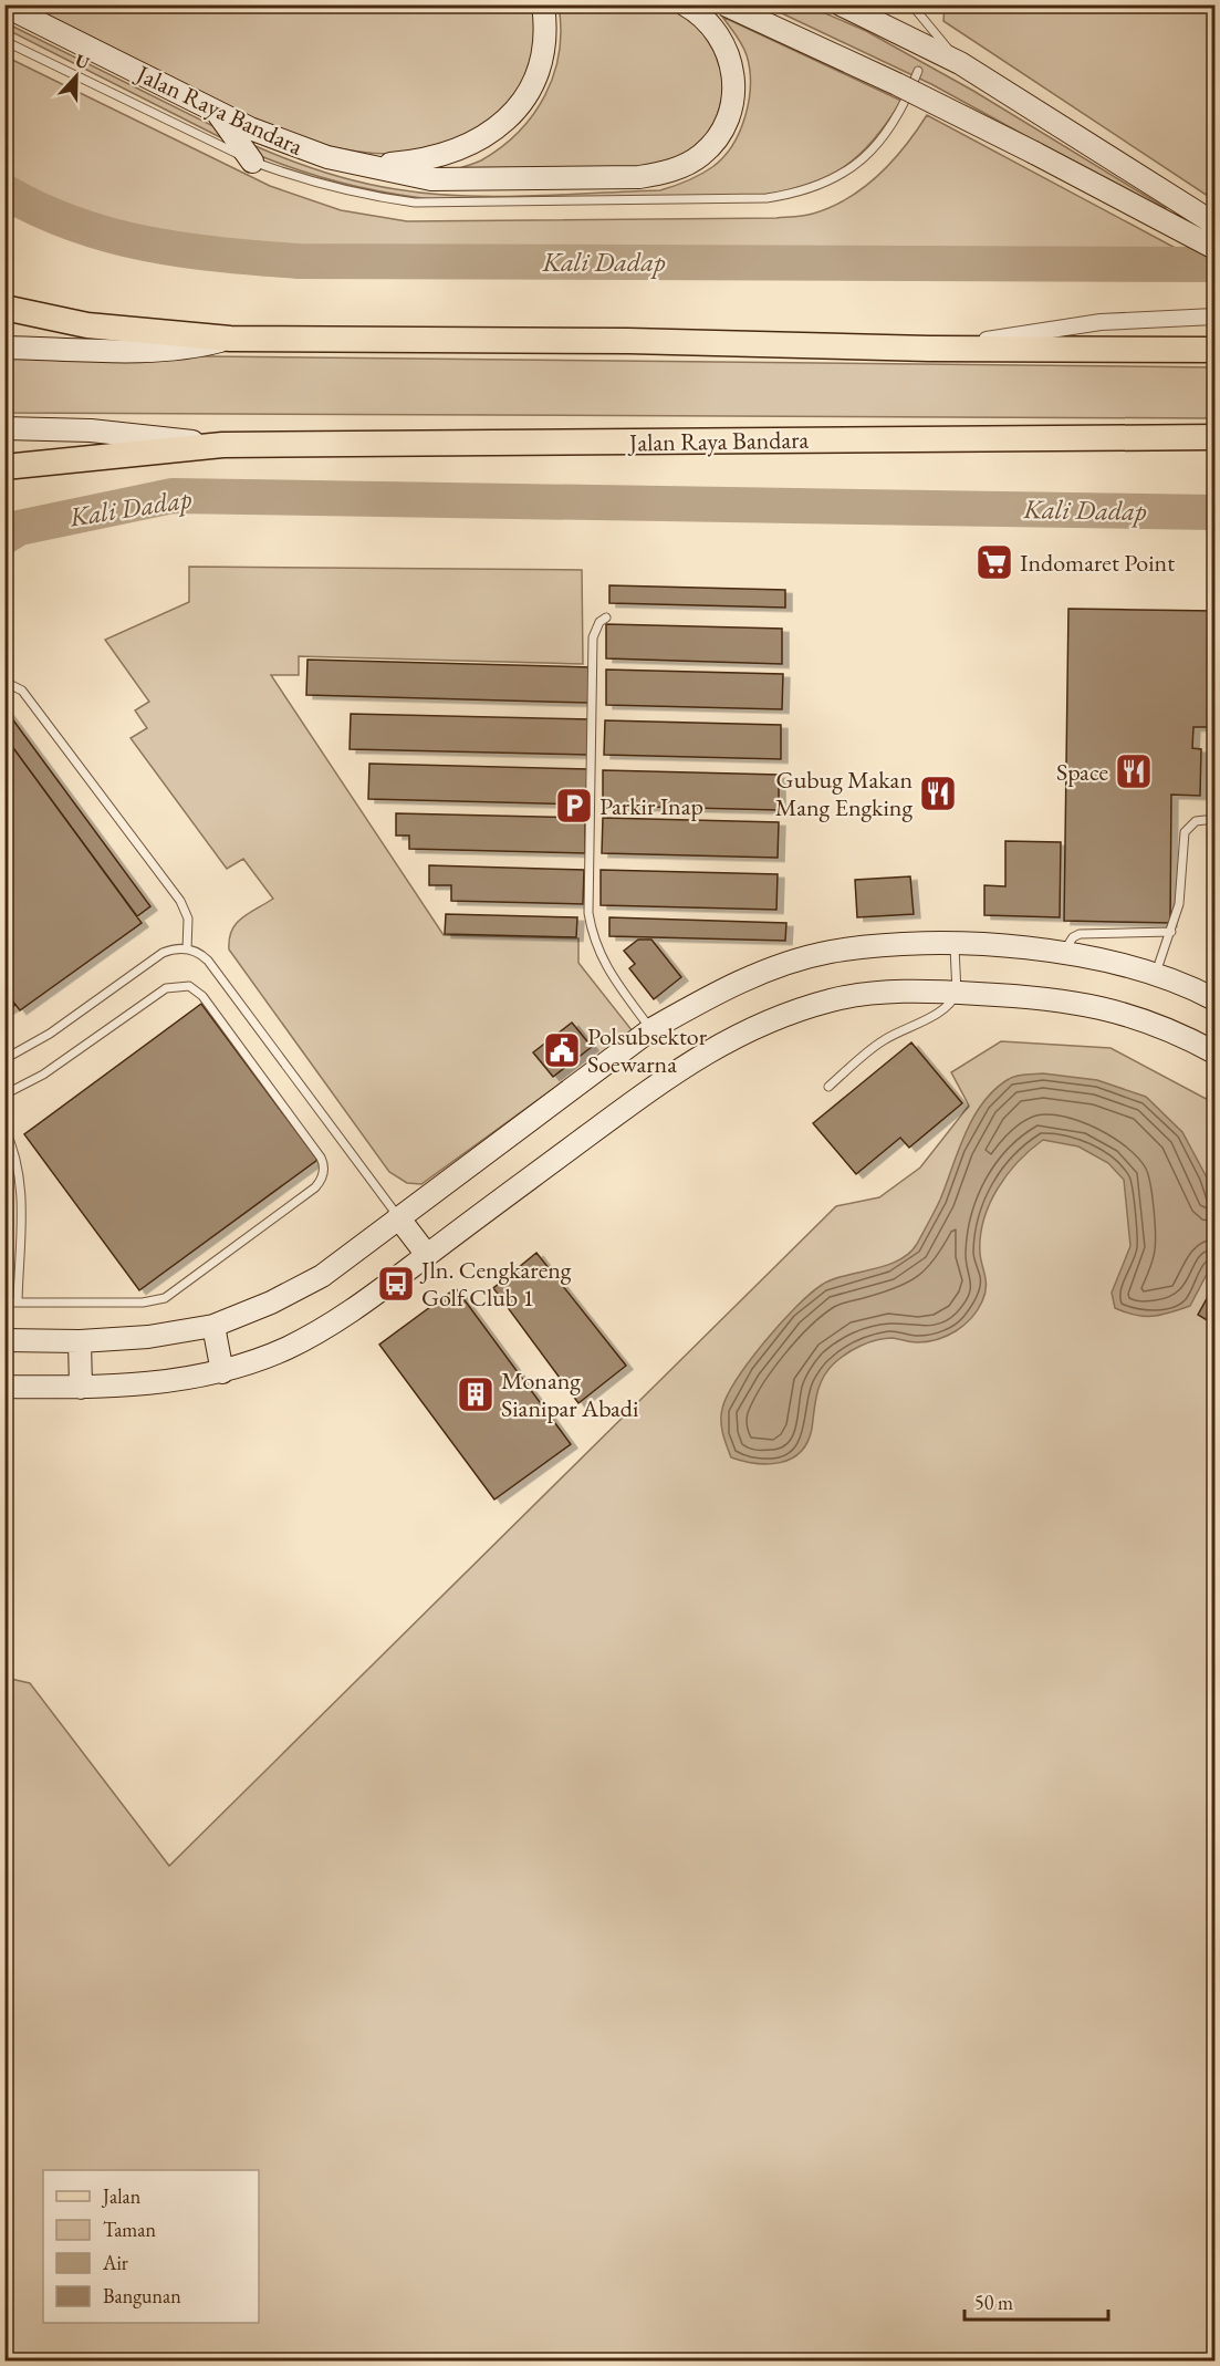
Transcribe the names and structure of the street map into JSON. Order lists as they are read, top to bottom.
{
  "streets": {
    "main road": ["Jalan Raya Bandara"]
  },
  "water": ["Kali Dadap"],
  "places": {
    "supermarket": ["Indomaret Point"],
    "restaurant": ["Space", "Gubug Makan Mang Engking"],
    "parking": ["Parkir Inap"],
    "public building": ["Polsubsektor Soewarna"],
    "bus stop": ["Jln. Cengkareng Golf Club 1"],
    "building": ["Monang Sianipar Abadi"]
  },
  "legend": [
    "Jalan",
    "Taman",
    "Air",
    "Bangunan"
  ],
  "scale_bar": "50 m",
  "north": "top"
}
